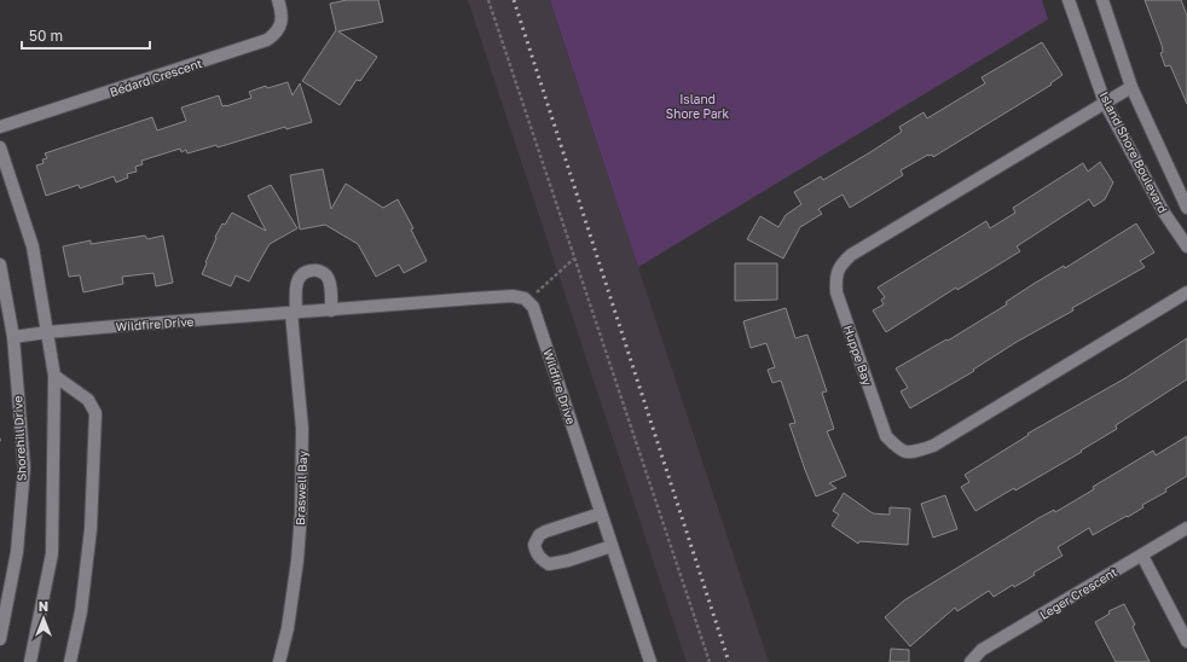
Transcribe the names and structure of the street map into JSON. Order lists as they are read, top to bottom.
{
  "streets": {
    "street": [
      "Bédard Crescent",
      "Island Shore Boulevard",
      "Wildfire Drive",
      "Huppe Bay",
      "Shorehill Drive",
      "Braswell Bay",
      "Leger Crescent"
    ]
  },
  "crossings": [
    ["Island Shore Boulevard", "Huppe Bay"],
    ["Wildfire Drive", "Shorehill Drive"],
    ["Wildfire Drive", "Braswell Bay"]
  ],
  "parks": ["Island Shore Park"],
  "scale_bar": "50 m",
  "north": "top"
}
